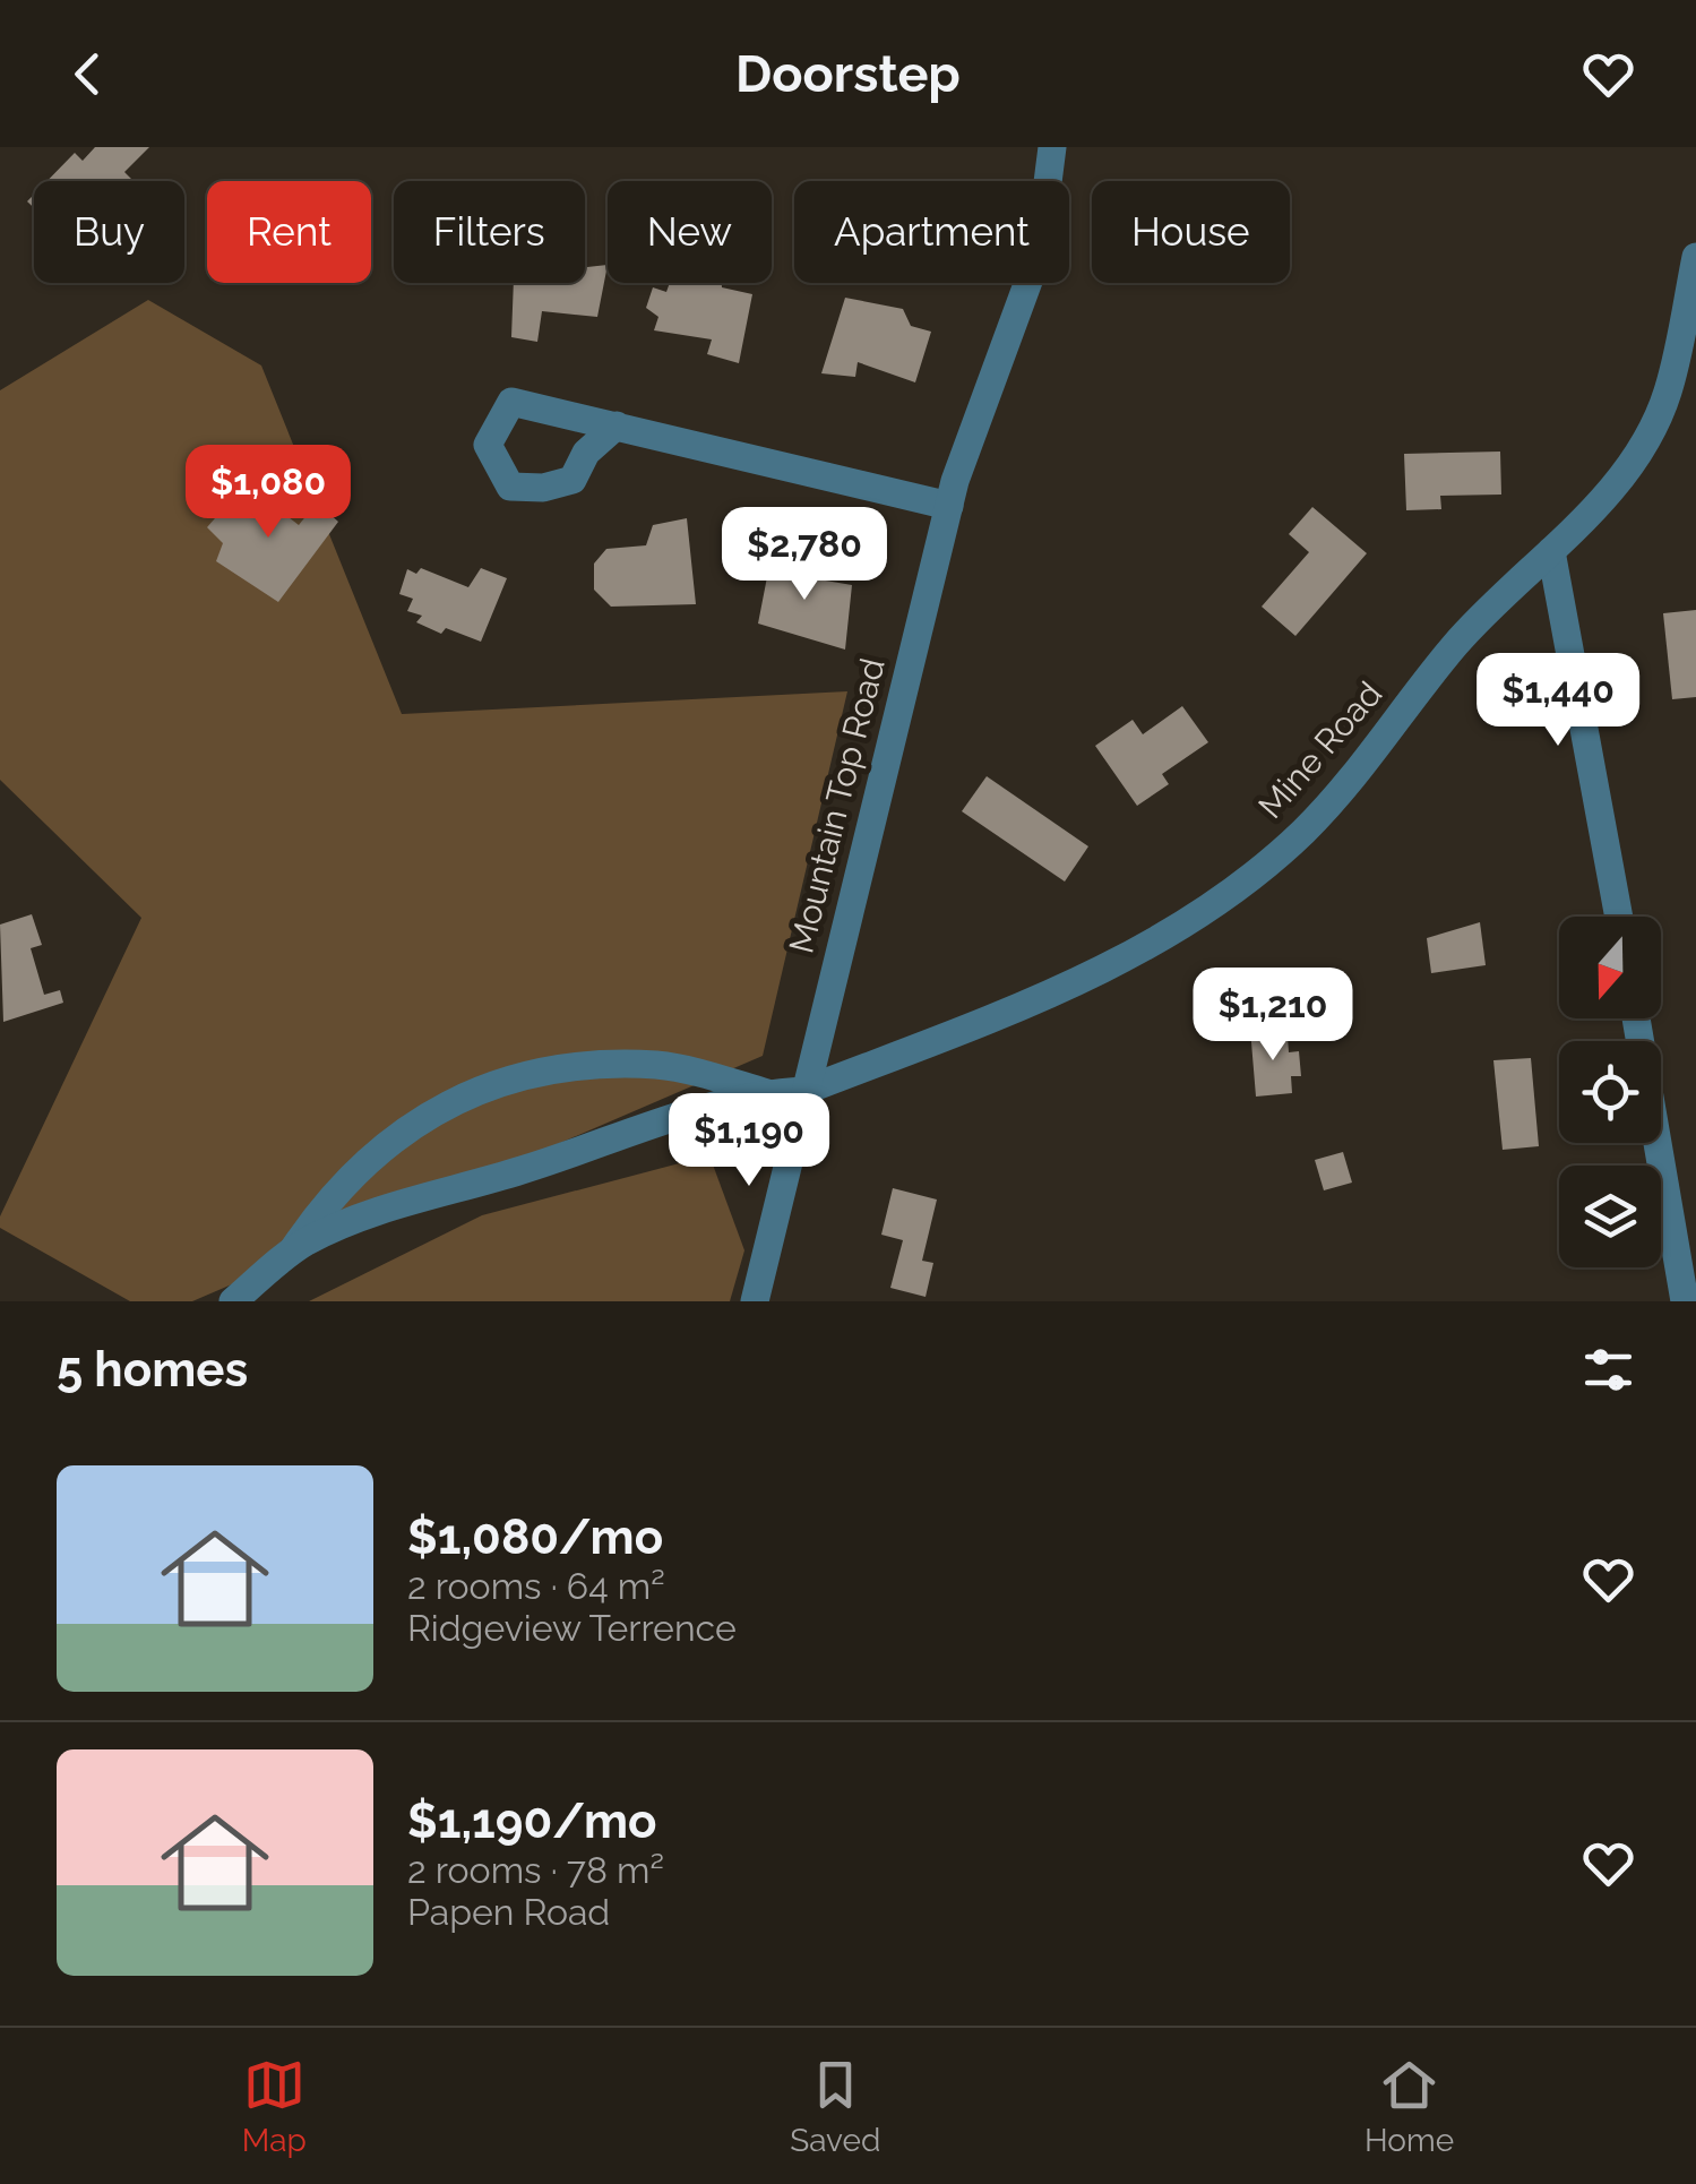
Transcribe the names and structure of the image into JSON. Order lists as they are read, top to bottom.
{
  "streets": {
    "street": ["Mine Road", "Mountain Top Road"]
  },
  "crossings": [
    ["Mine Road", "Mountain Top Road"]
  ],
  "north": "bottom",
  "page": {
    "header": "Doorstep",
    "chip": [
      "Buy",
      "Rent",
      "Filters",
      "New",
      "Apartment",
      "House"
    ],
    "price": [
      "$1,080",
      "$2,780",
      "$1,440",
      "$1,210",
      "$1,190"
    ],
    "heading": "5 homes",
    "list": [
      {
        "name": "$1,080/mo",
        "note": "2 rooms · 64 m² · Ridgeview Terrence"
      },
      {
        "name": "$1,190/mo",
        "note": "2 rooms · 78 m² · Papen Road"
      }
    ],
    "tabs": ["Map", "Saved", "Home"]
  }
}
